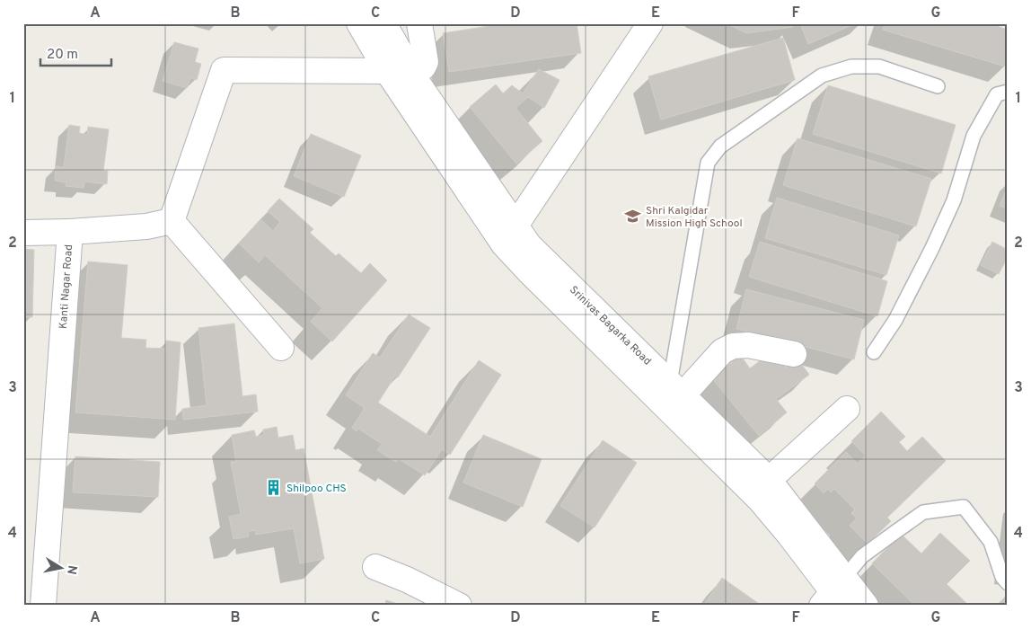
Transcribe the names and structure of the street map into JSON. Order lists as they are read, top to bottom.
{
  "streets": {
    "street": ["Kanti Nagar Road", "Srinivas Bagarka Road"]
  },
  "places": {
    "school or university": ["Shri Kalgidar Mission High School"],
    "building": ["Shilpoo CHS"]
  },
  "scale_bar": "20 m",
  "north": "right",
  "grid": {
    "columns": [
      "A",
      "B",
      "C",
      "D",
      "E",
      "F",
      "G"
    ],
    "rows": [
      "1",
      "2",
      "3",
      "4"
    ]
  }
}
